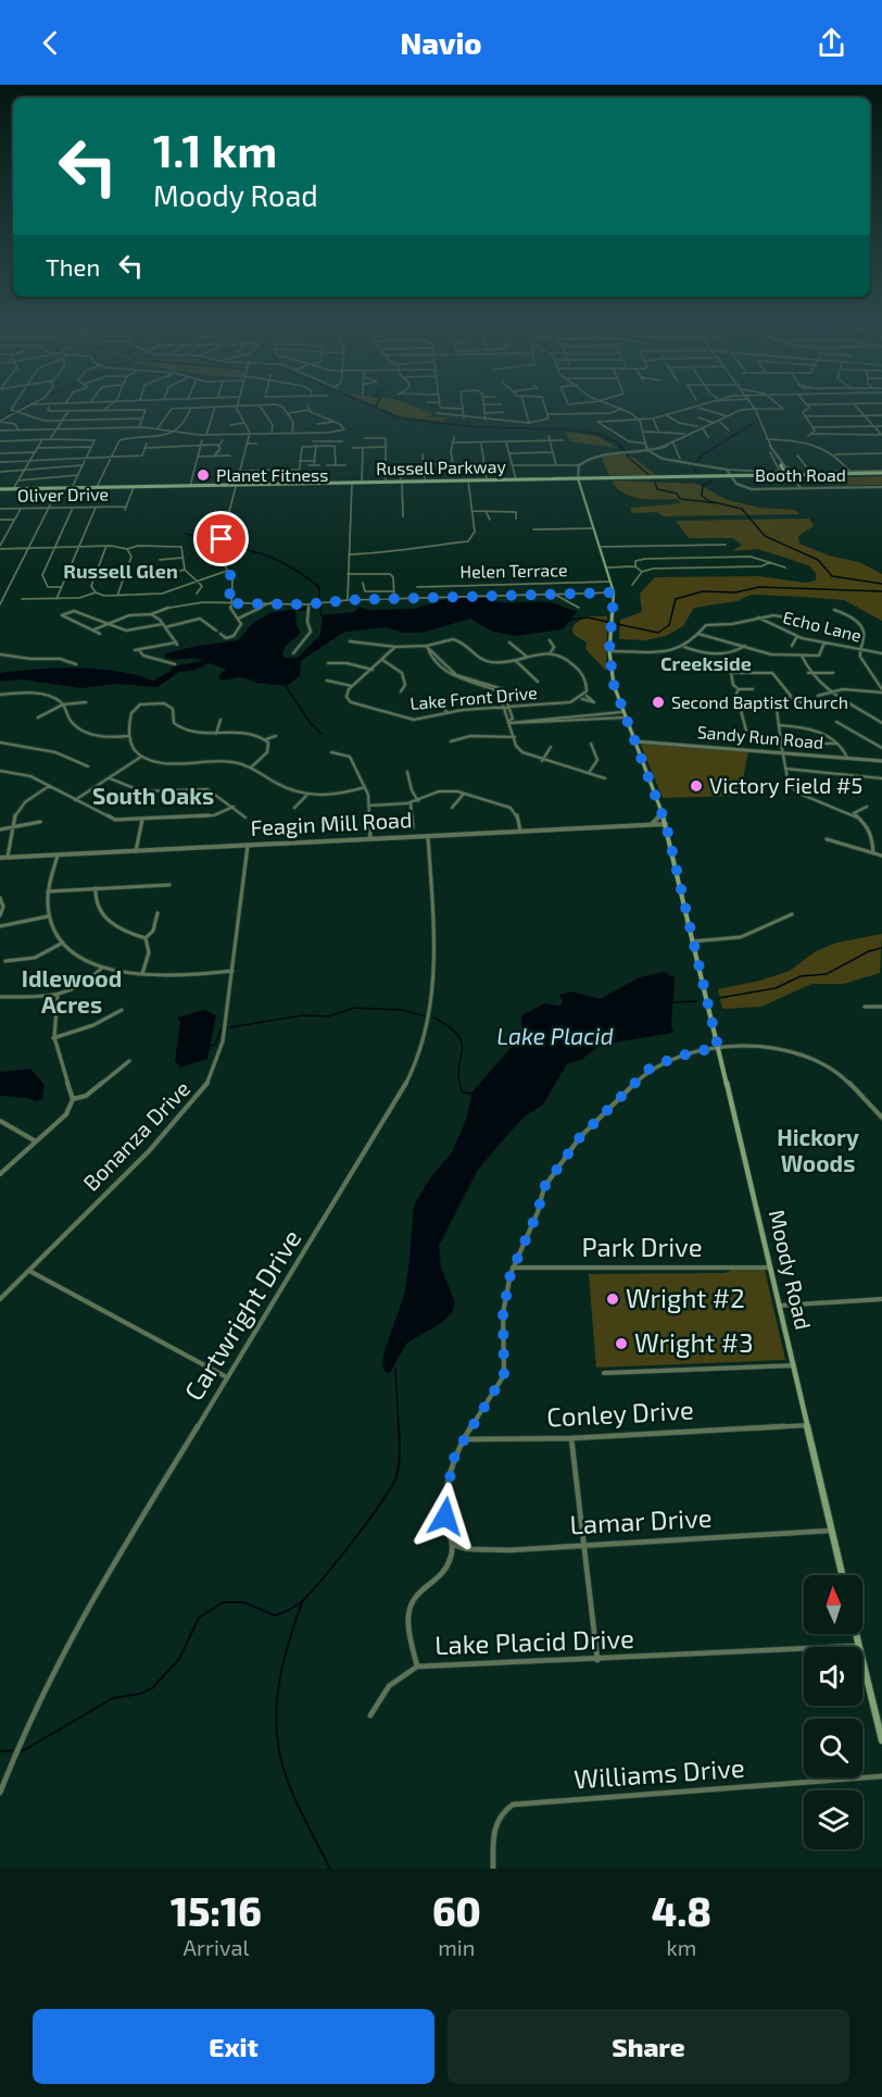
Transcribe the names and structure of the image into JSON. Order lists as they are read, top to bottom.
{
  "streets": {
    "main road": ["Russell Parkway", "Moody Road"],
    "street": [
      "Booth Road",
      "Oliver Drive",
      "Helen Terrace",
      "Echo Lane",
      "Lake Front Drive",
      "Sandy Run Road",
      "Feagin Mill Road",
      "Bonanza Drive",
      "Park Drive",
      "Cartwright Drive",
      "Conley Drive",
      "Lamar Drive",
      "Lake Placid Drive",
      "Williams Drive"
    ]
  },
  "crossings": [
    ["Russell Parkway", "Booth Road"],
    ["Russell Parkway", "Oliver Drive"],
    ["Russell Parkway", "Moody Road"],
    ["Helen Terrace", "Moody Road"],
    ["Sandy Run Road", "Moody Road"],
    ["Feagin Mill Road", "Bonanza Drive"],
    ["Feagin Mill Road", "Moody Road"],
    ["Feagin Mill Road", "Cartwright Drive"],
    ["Park Drive", "Moody Road"],
    ["Moody Road", "Conley Drive"],
    ["Moody Road", "Lamar Drive"],
    ["Lamar Drive", "Lake Placid Drive"]
  ],
  "districts": [
    "Russell Glen",
    "Creekside",
    "South Oaks",
    "Idlewood Acres",
    "Hickory Woods"
  ],
  "water": ["Lake Placid"],
  "places": [
    "Planet Fitness",
    "Second Baptist Church",
    "Victory Field #5",
    "Wright #2",
    "Wright #3"
  ],
  "north": "top",
  "page": {
    "header": "Navio",
    "turn": ["1.1 km", "Moody Road"],
    "then": "Then",
    "eta": [
      "15:16",
      "Arrival",
      "60",
      "min",
      "4.8",
      "km"
    ],
    "buttons": ["Exit", "Share"]
  }
}
